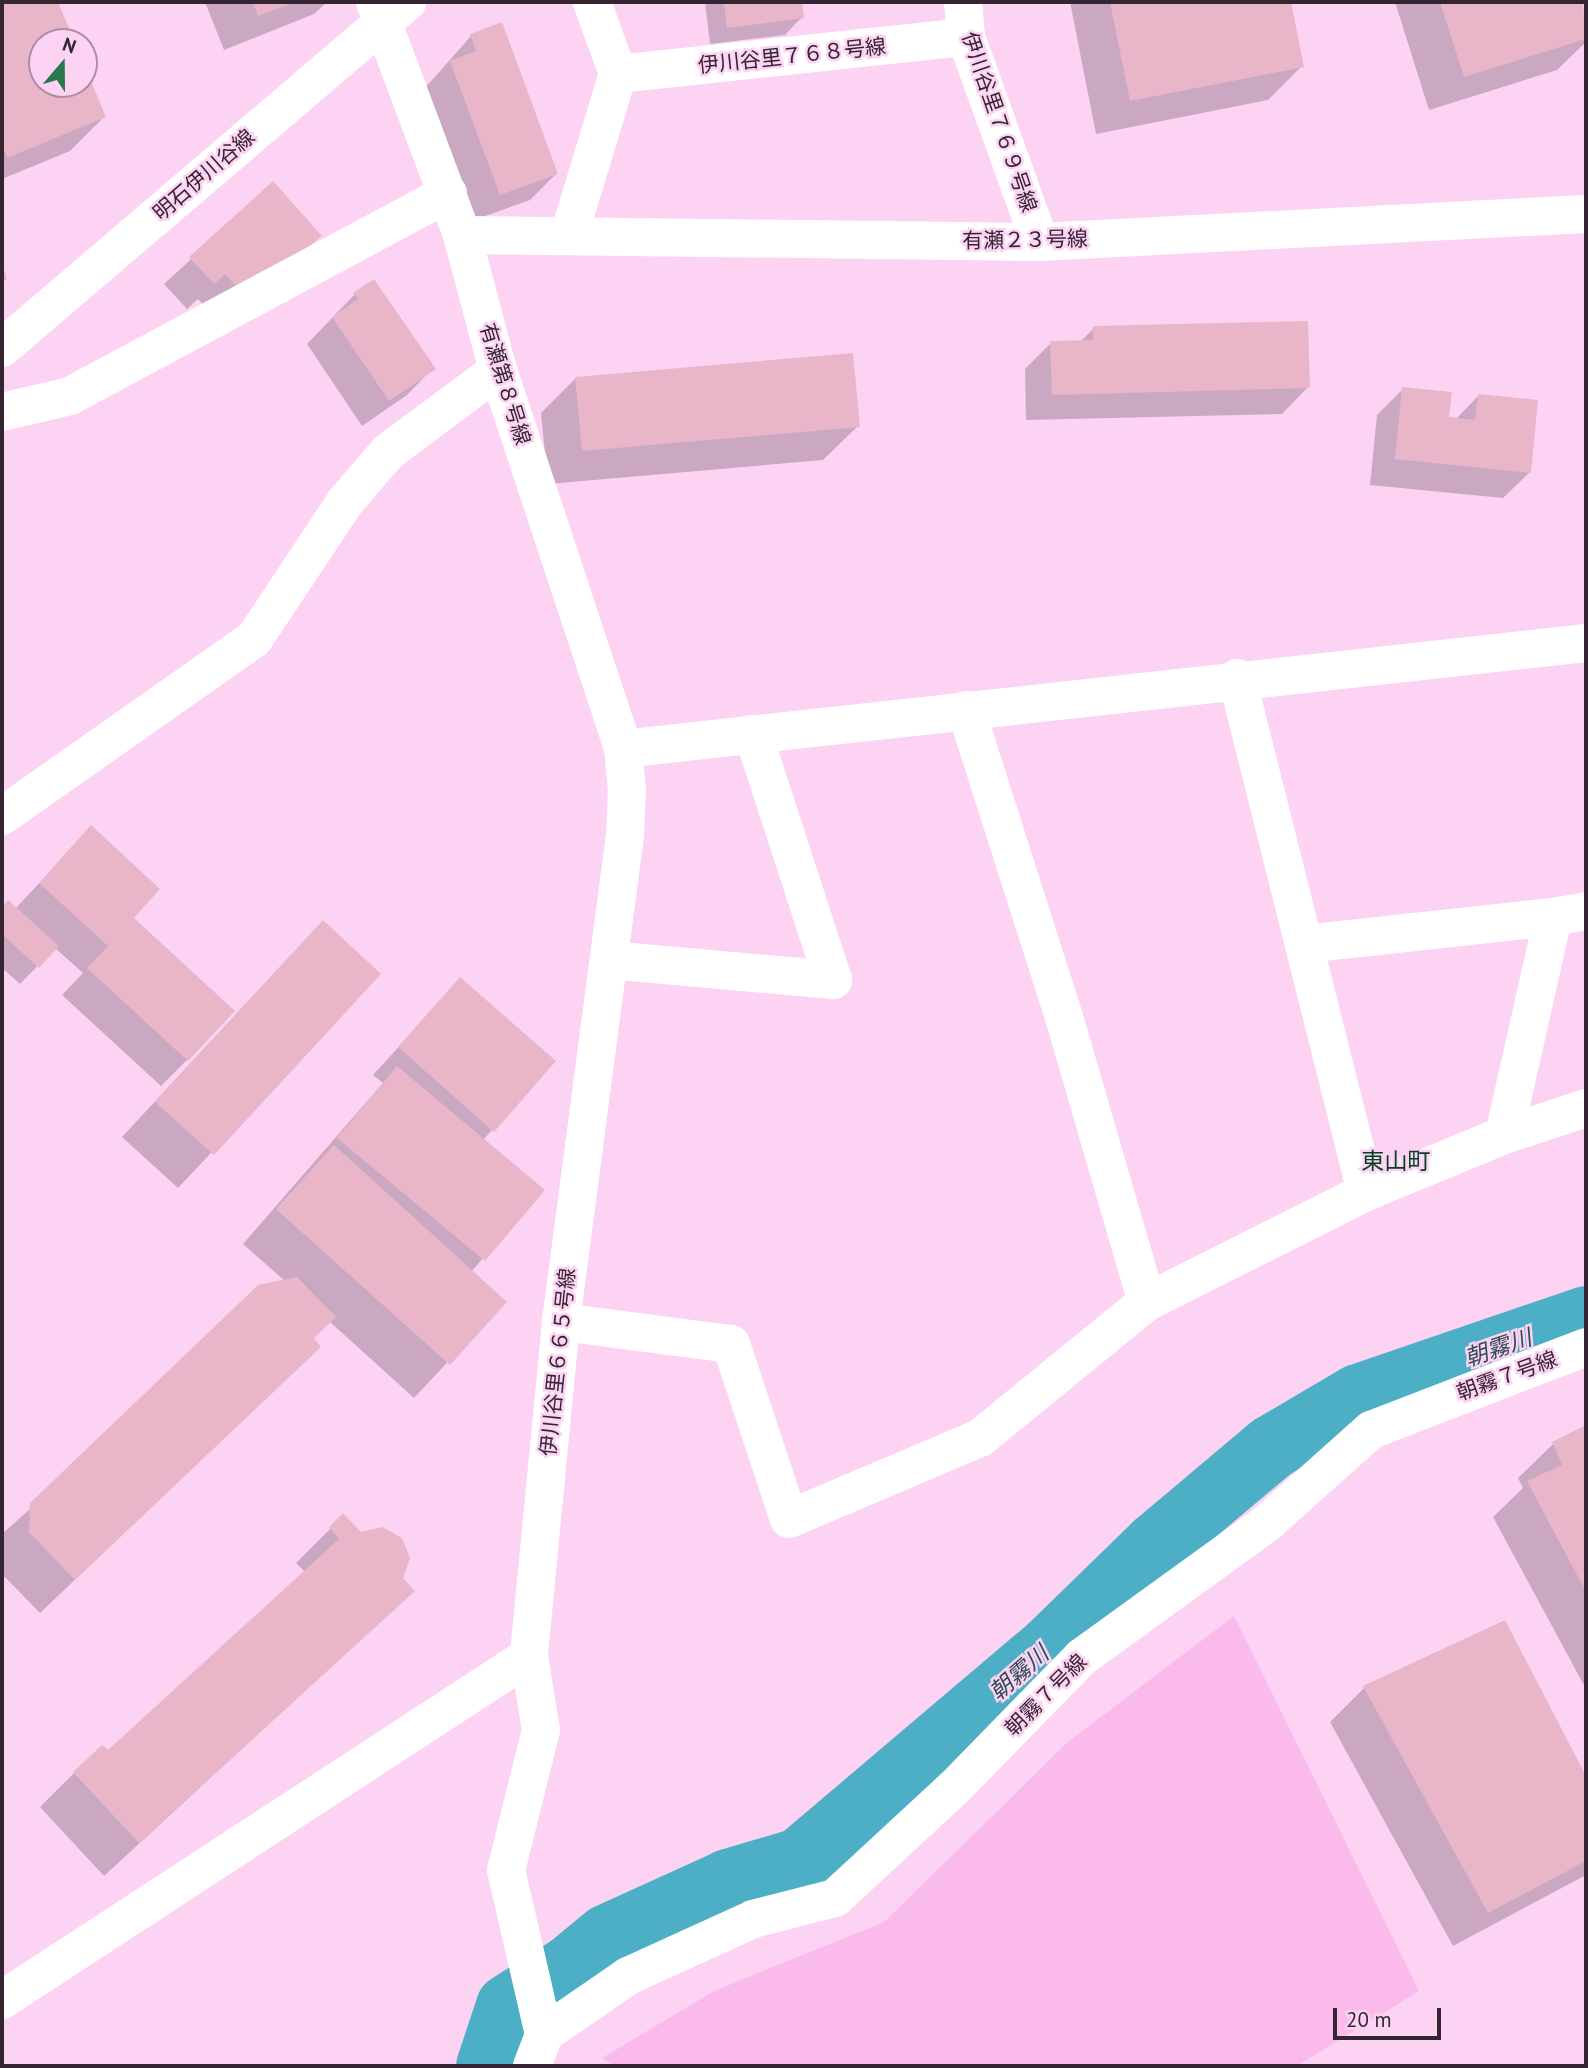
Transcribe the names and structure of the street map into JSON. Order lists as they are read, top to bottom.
{
  "streets": {
    "street": [
      "伊川谷里７６８号線",
      "伊川谷里７６９号線",
      "明石伊川谷線",
      "有瀬２３号線",
      "有瀬第８号線",
      "伊川谷里６６５号線",
      "朝霧７号線"
    ]
  },
  "crossings": [
    ["伊川谷里７６８号線", "伊川谷里７６９号線"],
    ["伊川谷里７６９号線", "有瀬２３号線"],
    ["明石伊川谷線", "有瀬第８号線"],
    ["有瀬２３号線", "有瀬第８号線"],
    ["有瀬第８号線", "伊川谷里６６５号線"],
    ["伊川谷里６６５号線", "朝霧７号線"]
  ],
  "districts": ["東山町"],
  "water": ["朝霧川"],
  "scale_bar": "20 m",
  "north": "top"
}
